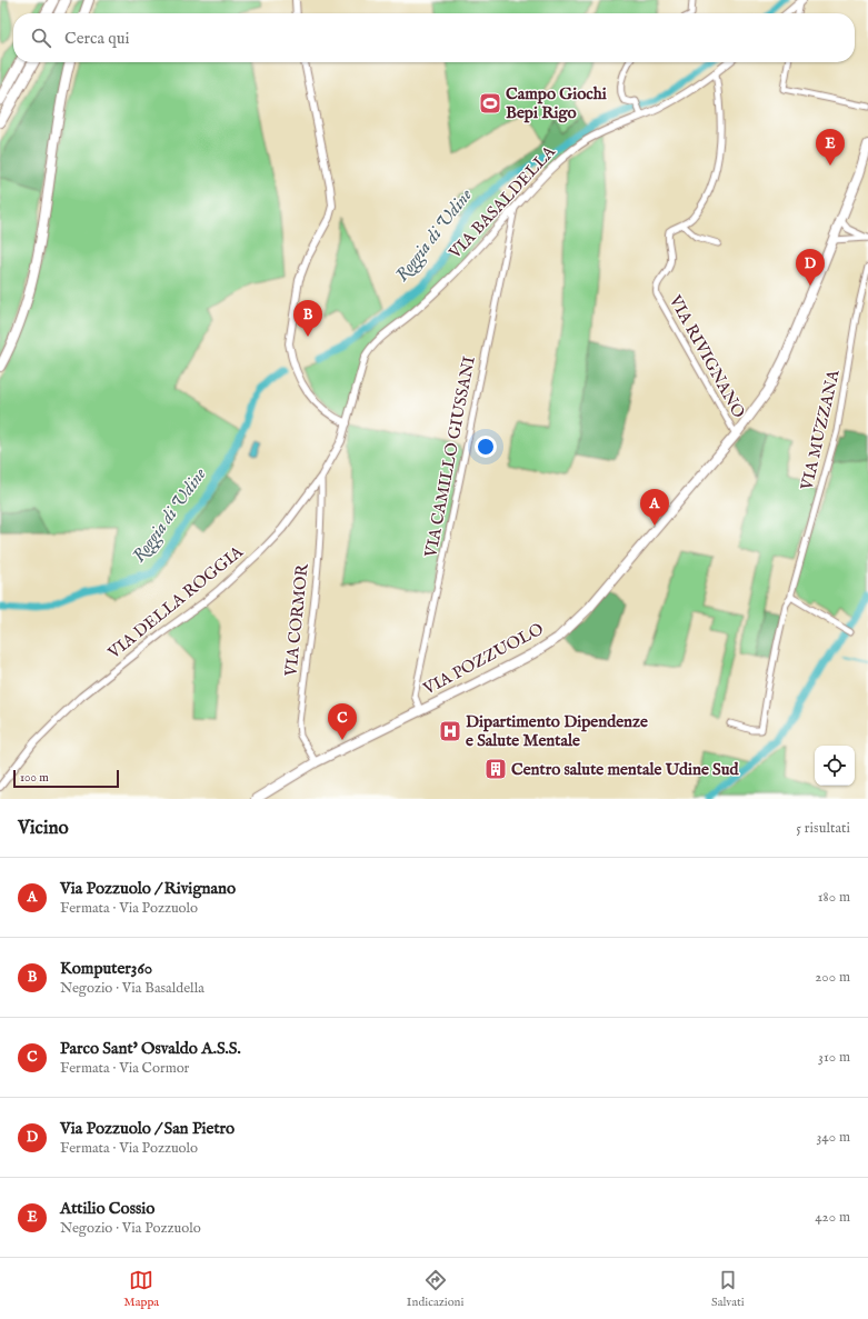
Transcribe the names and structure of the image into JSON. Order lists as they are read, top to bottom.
{
  "streets": {
    "main road": ["VIA POZZUOLO"],
    "street": [
      "VIA BASALDELLA",
      "VIA RIVIGNANO",
      "VIA MUZZANA",
      "VIA CAMILLO GIUSSANI",
      "VIA DELLA ROGGIA",
      "VIA CORMOR"
    ]
  },
  "crossings": [
    ["VIA BASALDELLA", "VIA RIVIGNANO"],
    ["VIA BASALDELLA", "VIA CAMILLO GIUSSANI"],
    ["VIA BASALDELLA", "VIA DELLA ROGGIA"],
    ["VIA RIVIGNANO", "VIA POZZUOLO"],
    ["VIA CAMILLO GIUSSANI", "VIA POZZUOLO"],
    ["VIA DELLA ROGGIA", "VIA CORMOR"],
    ["VIA CORMOR", "VIA POZZUOLO"]
  ],
  "water": ["Roggia di Udine"],
  "places": {
    "sports": ["Campo Giochi Bepi Rigo"],
    "hospital": ["Dipartimento Dipendenze e Salute Mentale"],
    "building": ["Centro salute mentale Udine Sud"]
  },
  "scale_bar": "100 m",
  "page": {
    "search": "Cerca qui",
    "pins": [
      "E",
      "D",
      "B",
      "A",
      "C"
    ],
    "scale": "100 m",
    "heading": ["Vicino", "5 risultati"],
    "list": [
      {
        "mark": "A",
        "name": "Via Pozzuolo / Rivignano",
        "note": "Fermata · Via Pozzuolo",
        "value": "180 m"
      },
      {
        "mark": "B",
        "name": "Komputer360",
        "note": "Negozio · Via Basaldella",
        "value": "200 m"
      },
      {
        "mark": "C",
        "name": "Parco Sant' Osvaldo A.S.S.",
        "note": "Fermata · Via Cormor",
        "value": "310 m"
      },
      {
        "mark": "D",
        "name": "Via Pozzuolo / San Pietro",
        "note": "Fermata · Via Pozzuolo",
        "value": "340 m"
      },
      {
        "mark": "E",
        "name": "Attilio Cossio",
        "note": "Negozio · Via Pozzuolo",
        "value": "420 m"
      }
    ],
    "nav": ["Mappa", "Indicazioni", "Salvati"]
  }
}
